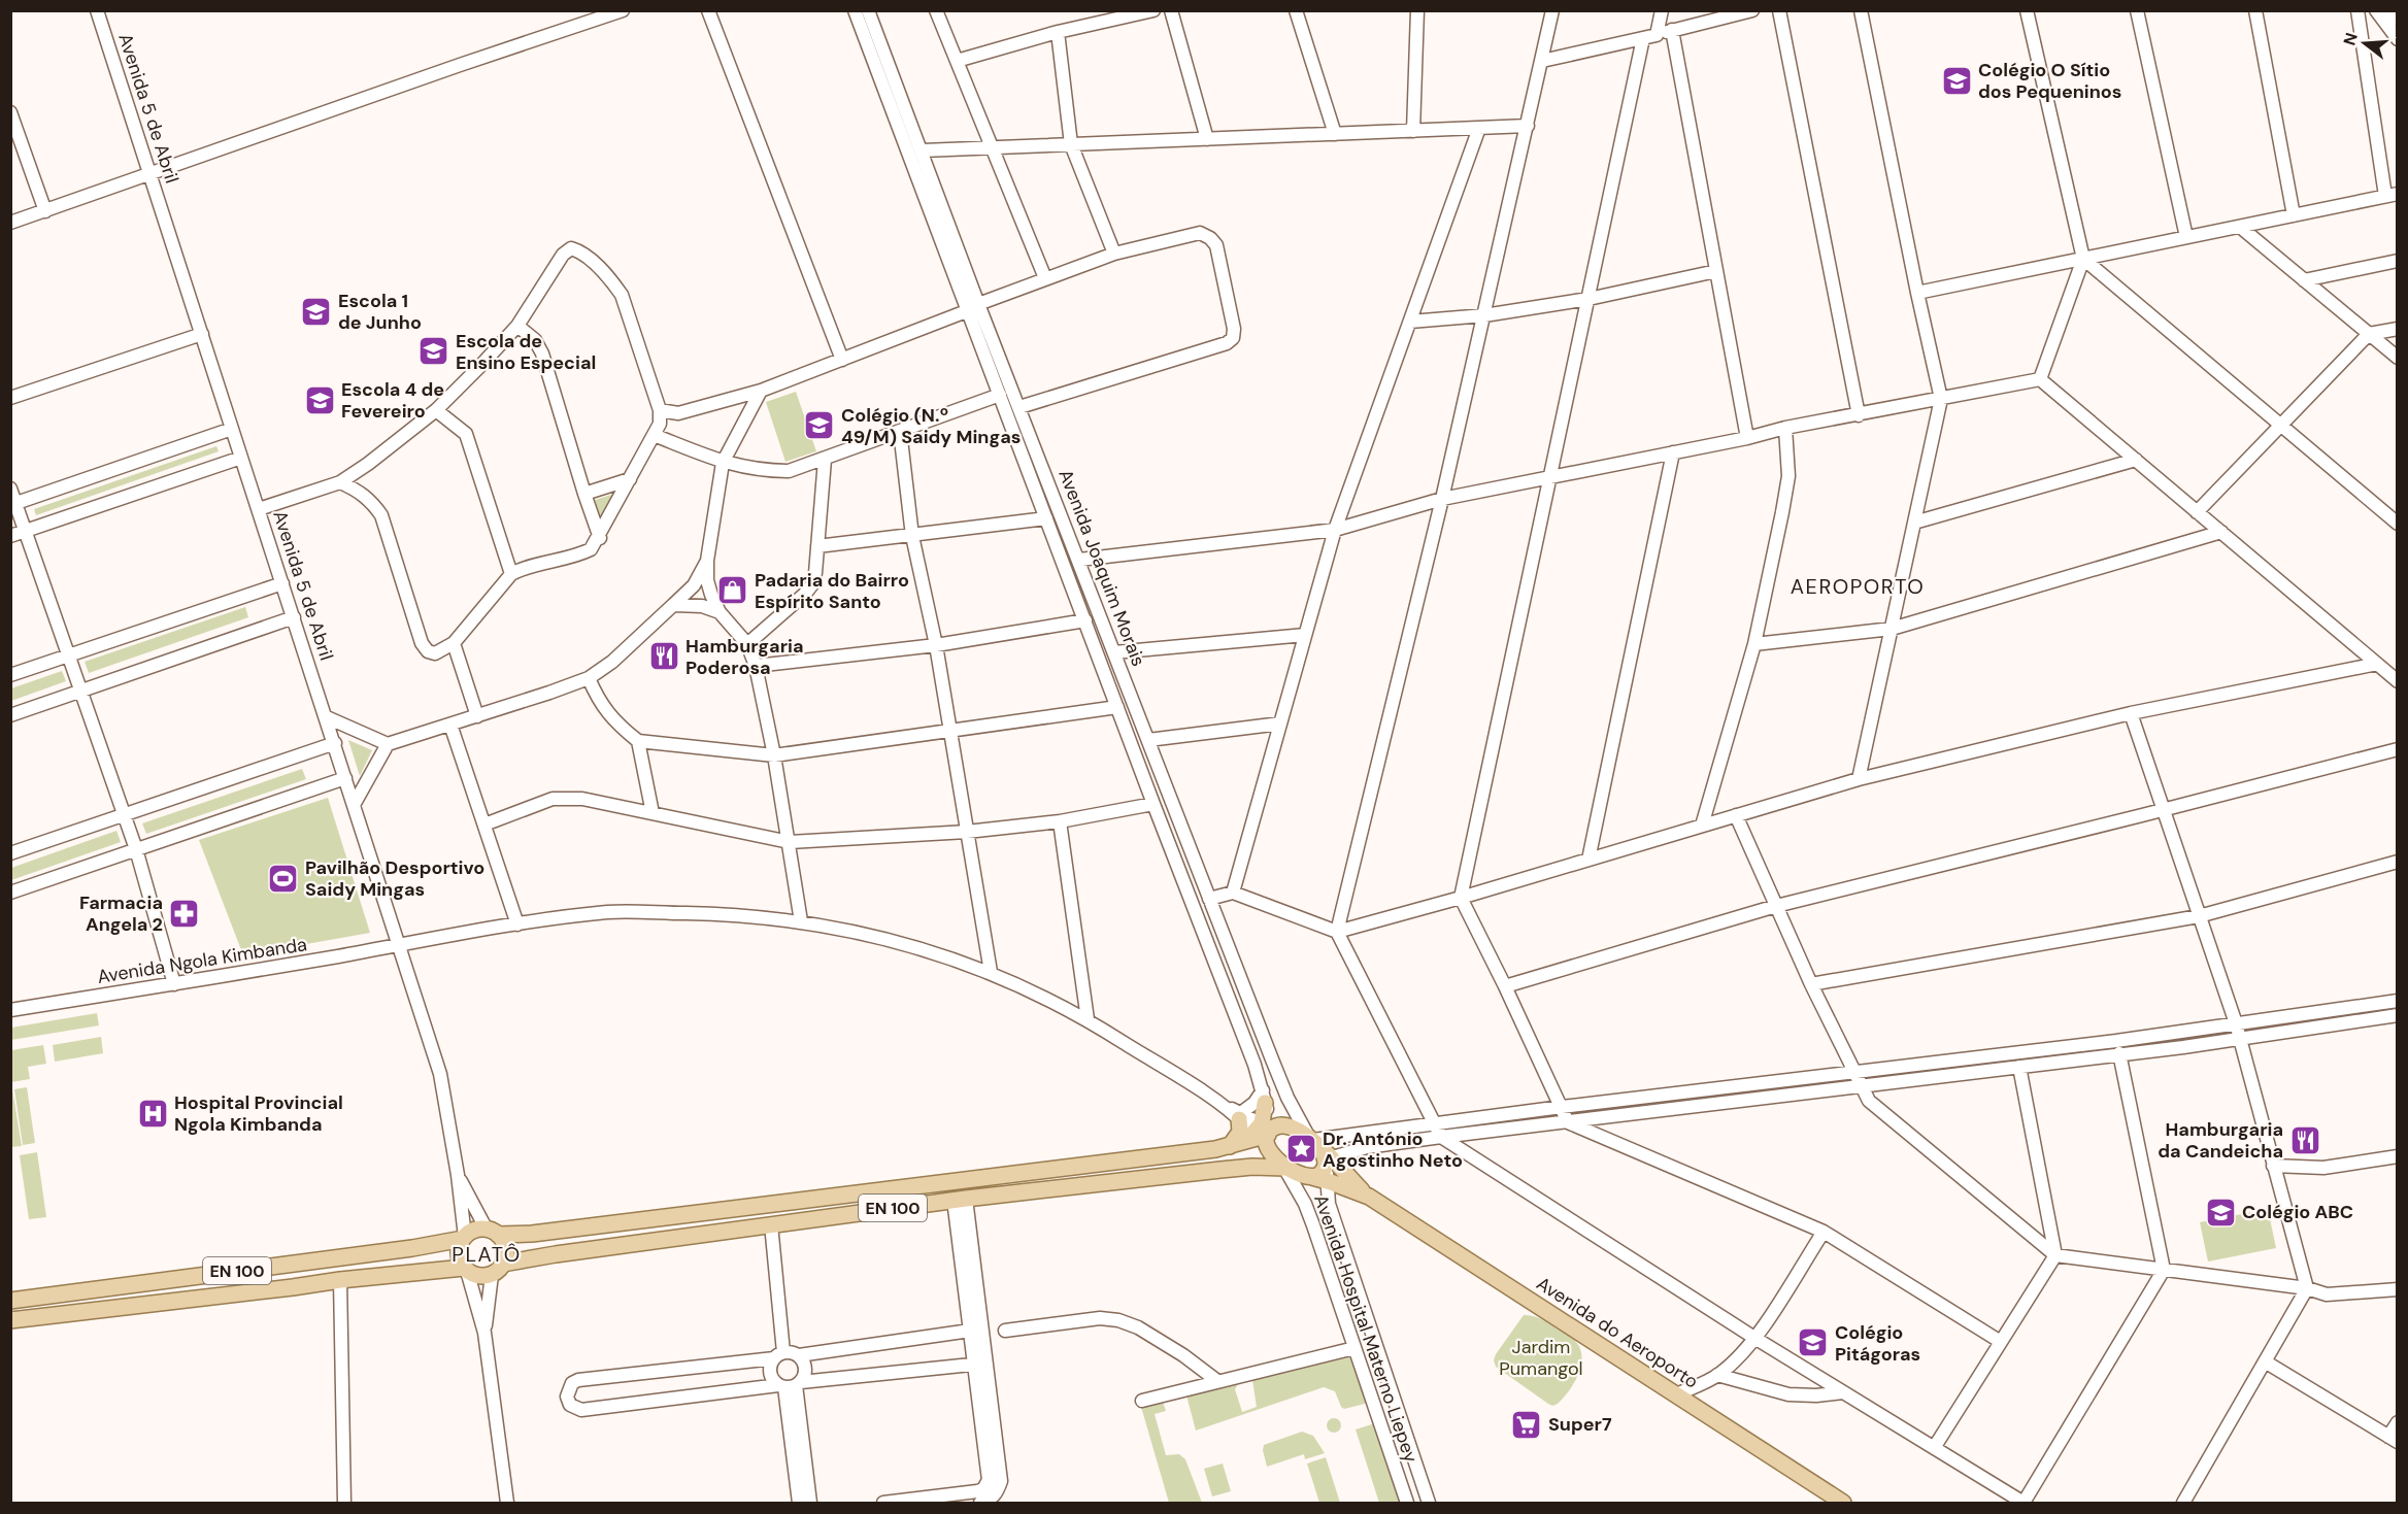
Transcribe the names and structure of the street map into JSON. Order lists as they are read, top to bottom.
{
  "streets": {
    "main road": ["EN 100", "Avenida do Aeroporto"],
    "street": [
      "Avenida 5 de Abril",
      "Avenida Joaquim Morais",
      "Avenida Ngola Kimbanda",
      "Avenida Hospital Materno Liepey"
    ]
  },
  "crossings": [
    ["Avenida 5 de Abril", "Avenida Ngola Kimbanda"],
    ["Avenida 5 de Abril", "EN 100"],
    ["Avenida Joaquim Morais", "EN 100"],
    ["Avenida Ngola Kimbanda", "EN 100"],
    ["EN 100", "Avenida Hospital Materno Liepey"],
    ["EN 100", "Avenida do Aeroporto"]
  ],
  "districts": ["AEROPORTO", "PLATÔ"],
  "parks": ["Jardim Pumangol"],
  "places": {
    "school or university": [
      "Colégio O Sítio dos Pequeninos",
      "Escola 1 de Junho",
      "Escola de Ensino Especial",
      "Escola 4 de Fevereiro",
      "Colégio (N.º 49/M) Saidy Mingas",
      "Colégio ABC",
      "Colégio Pitágoras"
    ],
    "shop": ["Padaria do Bairro Espírito Santo"],
    "restaurant": ["Hamburgaria Poderosa", "Hamburgaria da Candeicha"],
    "sports": ["Pavilhão Desportivo Saidy Mingas"],
    "pharmacy": ["Farmacia Angela 2"],
    "hospital": ["Hospital Provincial Ngola Kimbanda"],
    "place": ["Dr. António Agostinho Neto"],
    "supermarket": ["Super7"]
  },
  "north": "left"
}
